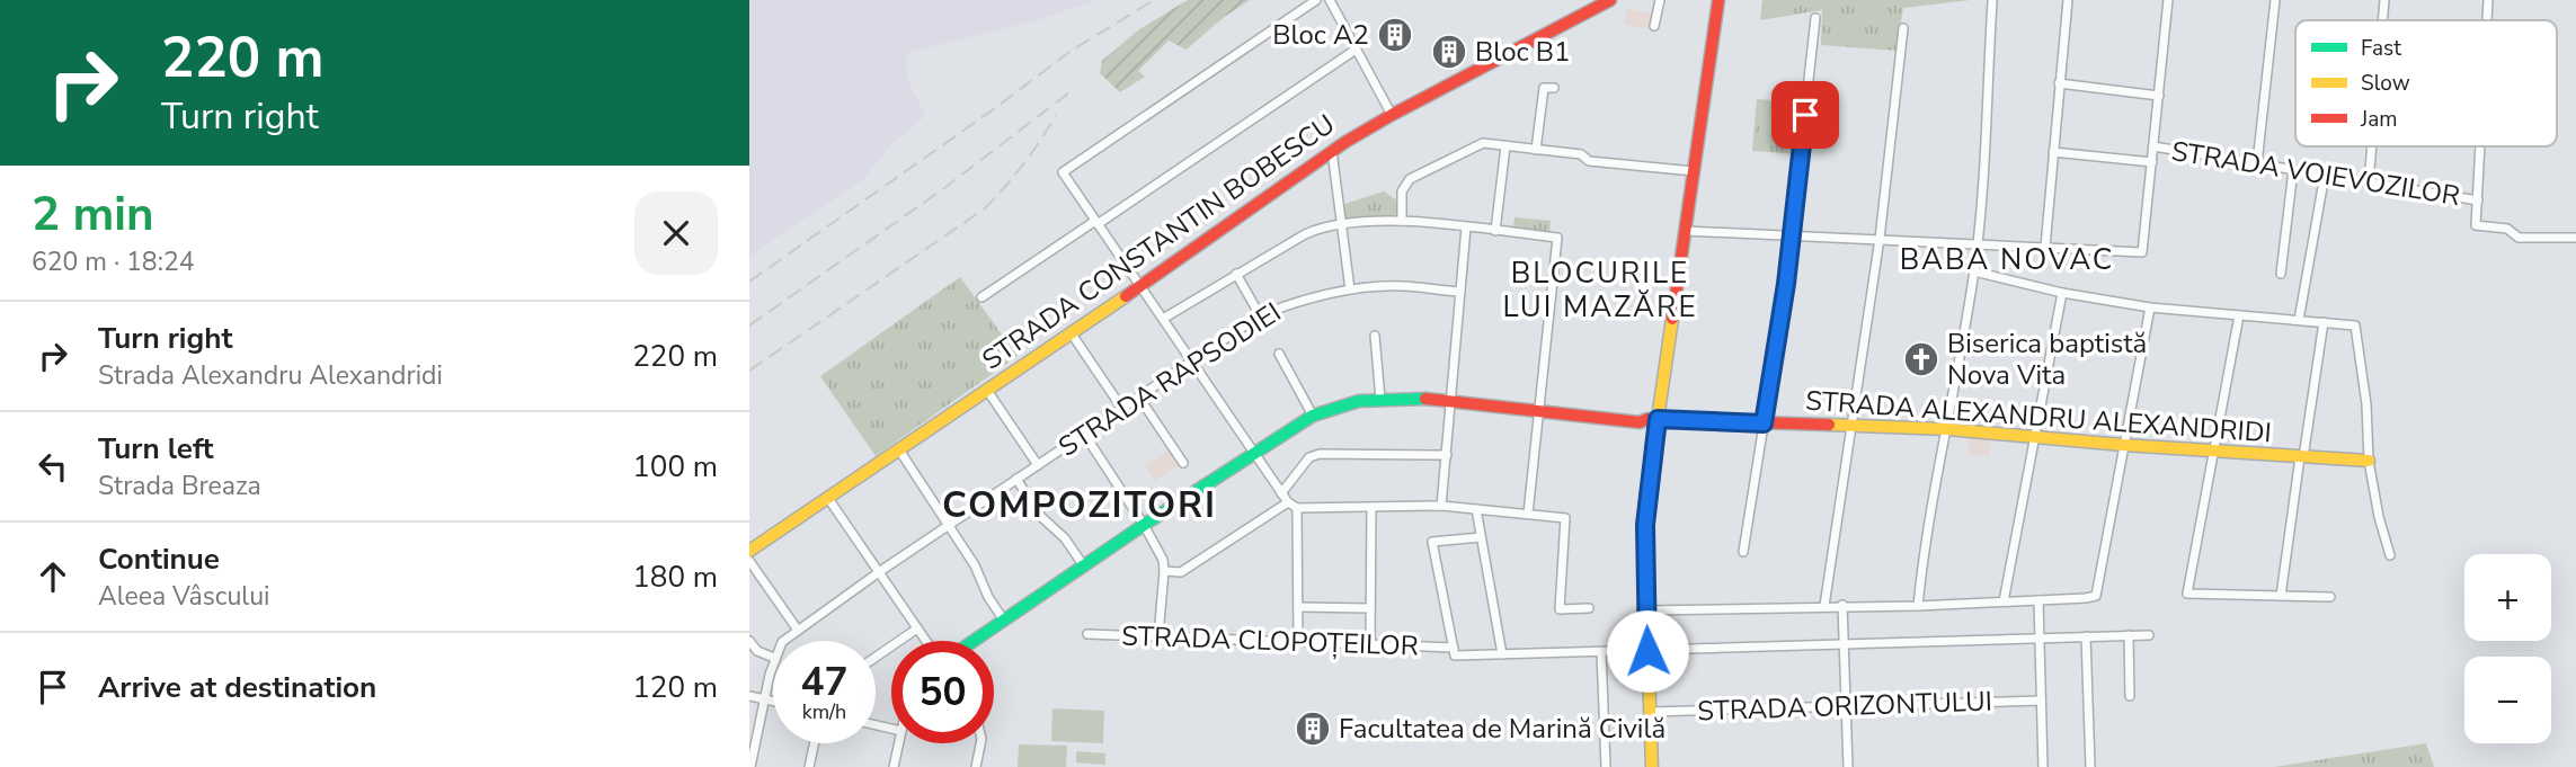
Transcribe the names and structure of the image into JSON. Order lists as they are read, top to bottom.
{
  "streets": {
    "street": [
      "STRADA VOIEVOZILOR",
      "STRADA CONSTANTIN BOBESCU",
      "STRADA RAPSODIEI",
      "STRADA ALEXANDRU ALEXANDRIDI",
      "STRADA CLOPOȚEILOR",
      "STRADA ORIZONTULUI"
    ]
  },
  "districts": ["BABA NOVAC", "BLOCURILE LUI MAZĂRE", "COMPOZITORI"],
  "places": {
    "building": ["Bloc A2", "Bloc B1", "Facultatea de Marină Civilă"],
    "church": ["Biserica baptistă Nova Vita"]
  },
  "legend": ["Fast", "Slow", "Jam"],
  "page": {
    "turn": ["220 m", "Turn right"],
    "heading": ["2 min", "620 m · 18:24"],
    "list": [
      {
        "name": "Turn right",
        "note": "Strada Alexandru Alexandridi",
        "value": "220 m"
      },
      {
        "name": "Turn left",
        "note": "Strada Breaza",
        "value": "100 m"
      },
      {
        "name": "Continue",
        "note": "Aleea Vâscului",
        "value": "180 m"
      },
      {
        "name": "Arrive at destination",
        "value": "120 m"
      }
    ],
    "map_buttons": ["+", "−"],
    "speed": "47 km/h",
    "limit": "50"
  }
}
